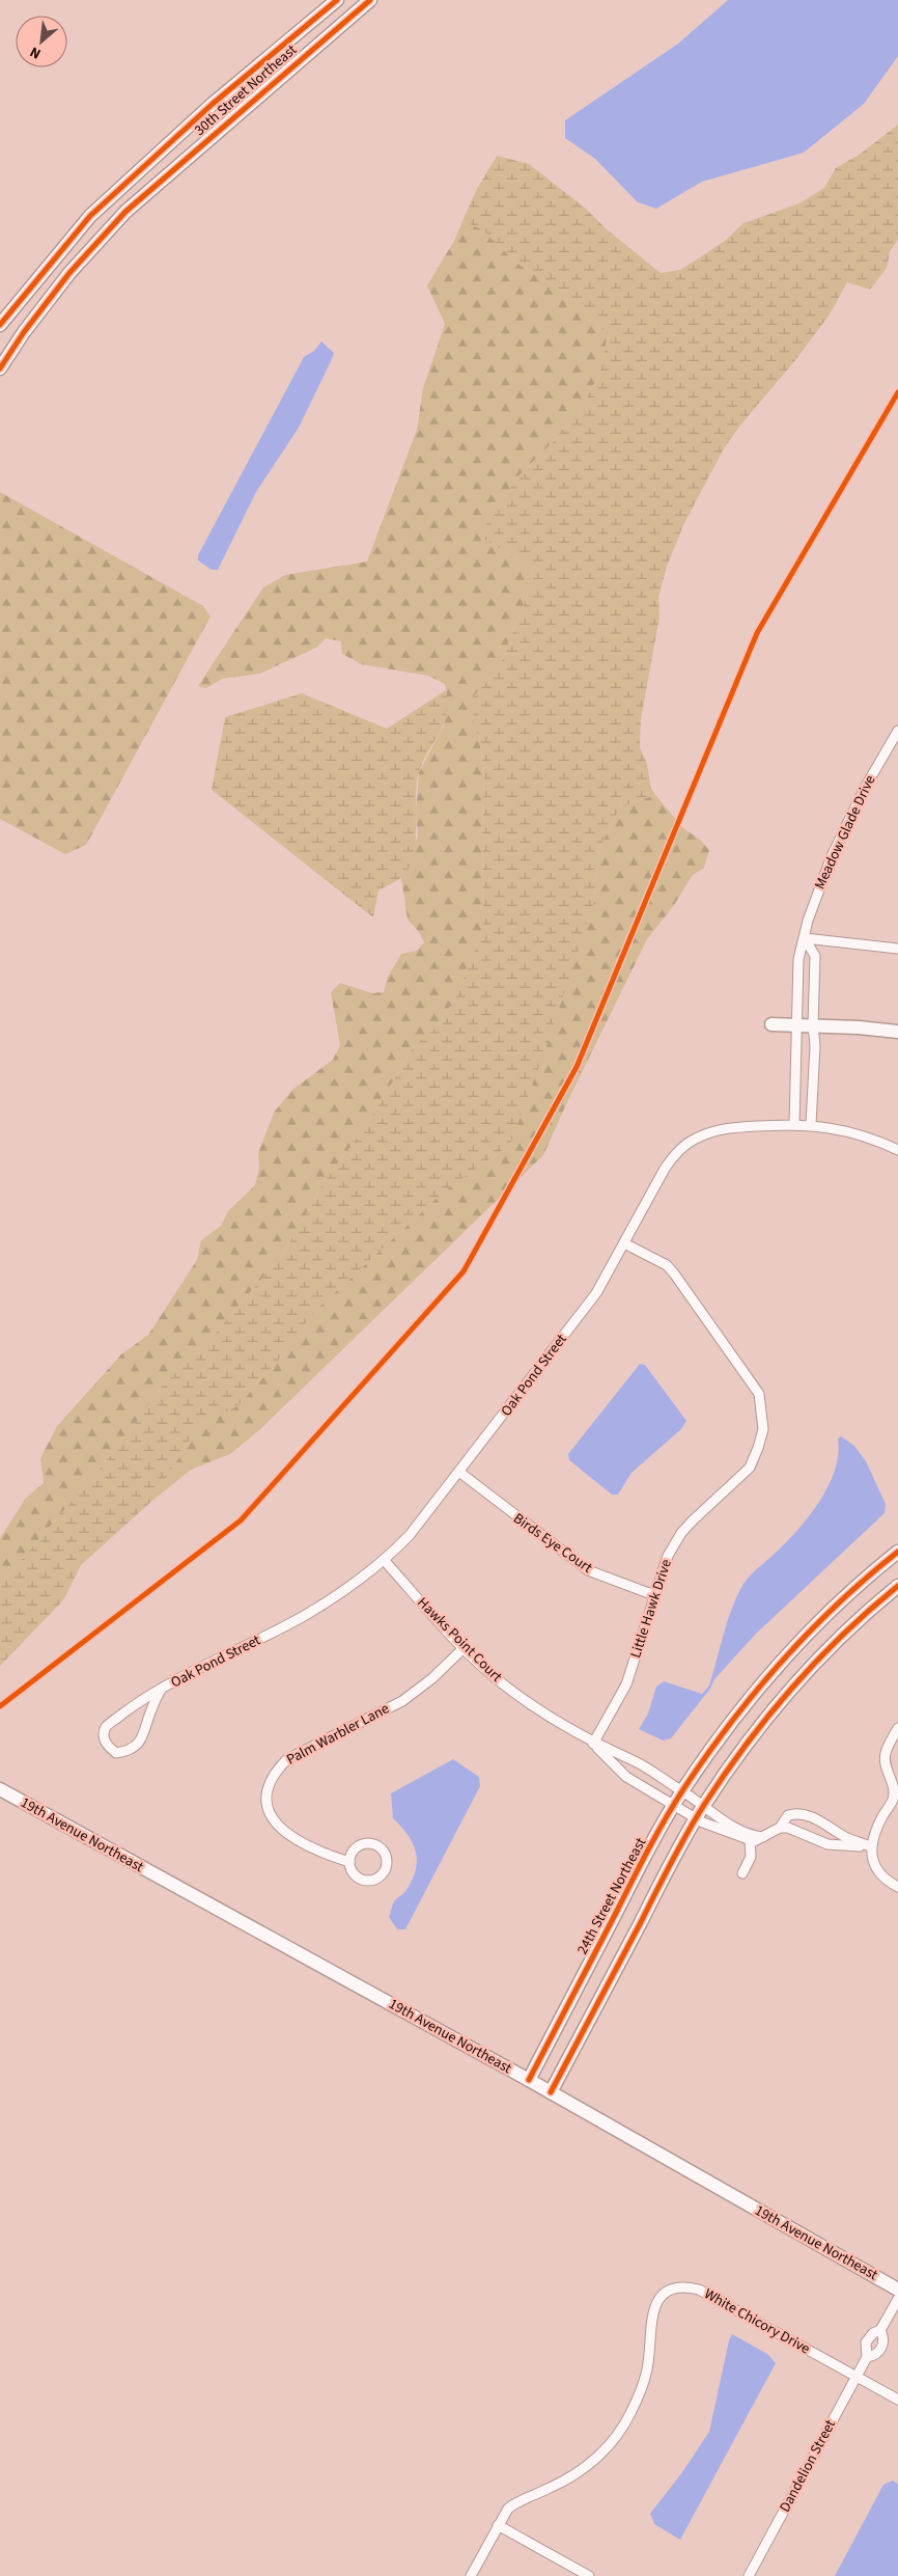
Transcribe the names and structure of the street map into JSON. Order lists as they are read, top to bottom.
{
  "streets": {
    "street": [
      "30th Street Northeast",
      "Meadow Glade Drive",
      "Oak Pond Street",
      "Birds Eye Court",
      "Little Hawk Drive",
      "Hawks Point Court",
      "Palm Warbler Lane",
      "19th Avenue Northeast",
      "24th Street Northeast",
      "White Chicory Drive",
      "Dandelion Street"
    ]
  },
  "crossings": [
    ["Meadow Glade Drive", "Oak Pond Street"],
    ["Oak Pond Street", "Birds Eye Court"],
    ["Oak Pond Street", "Little Hawk Drive"],
    ["Oak Pond Street", "Hawks Point Court"],
    ["Birds Eye Court", "Little Hawk Drive"],
    ["Little Hawk Drive", "Hawks Point Court"],
    ["Hawks Point Court", "Palm Warbler Lane"],
    ["Hawks Point Court", "24th Street Northeast"],
    ["19th Avenue Northeast", "24th Street Northeast"],
    ["White Chicory Drive", "Dandelion Street"]
  ],
  "north": "bottom left"
}
